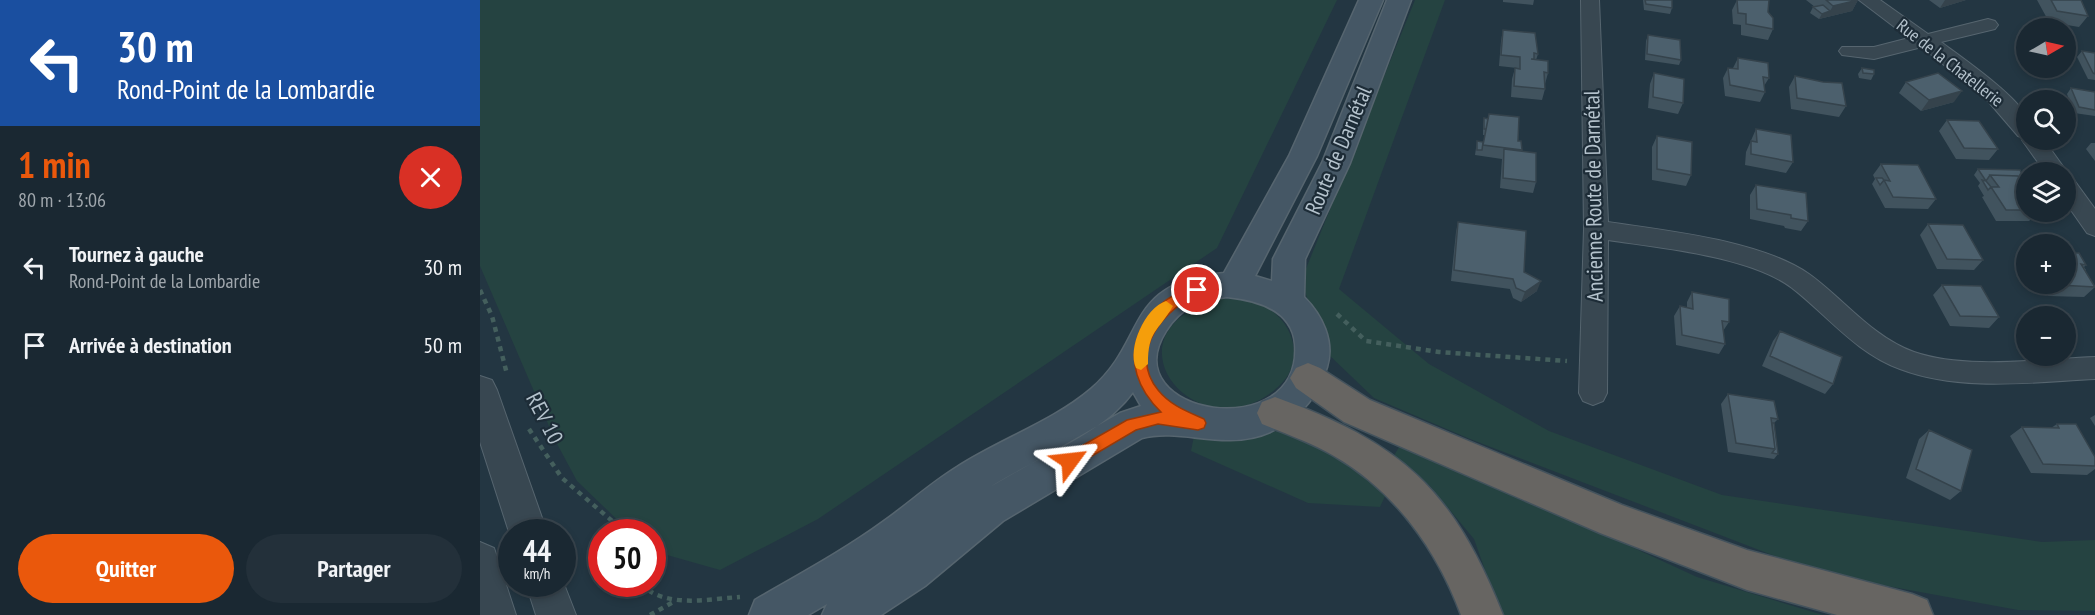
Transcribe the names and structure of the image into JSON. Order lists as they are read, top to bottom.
{
  "streets": {
    "main road": ["Route de Darnétal"],
    "street": ["Rue de la Chatellerie", "Ancienne Route de Darnétal"],
    "path": ["REV 10"]
  },
  "north": "right",
  "page": {
    "turn": ["30 m", "Rond-Point de la Lombardie"],
    "map_buttons": ["+", "−"],
    "heading": ["1 min", "80 m · 13:06"],
    "list": [
      {
        "name": "Tournez à gauche",
        "note": "Rond-Point de la Lombardie",
        "value": "30 m"
      },
      {
        "name": "Arrivée à destination",
        "value": "50 m"
      }
    ],
    "speed": "44 km/h",
    "limit": "50",
    "buttons": ["Quitter", "Partager"]
  }
}
